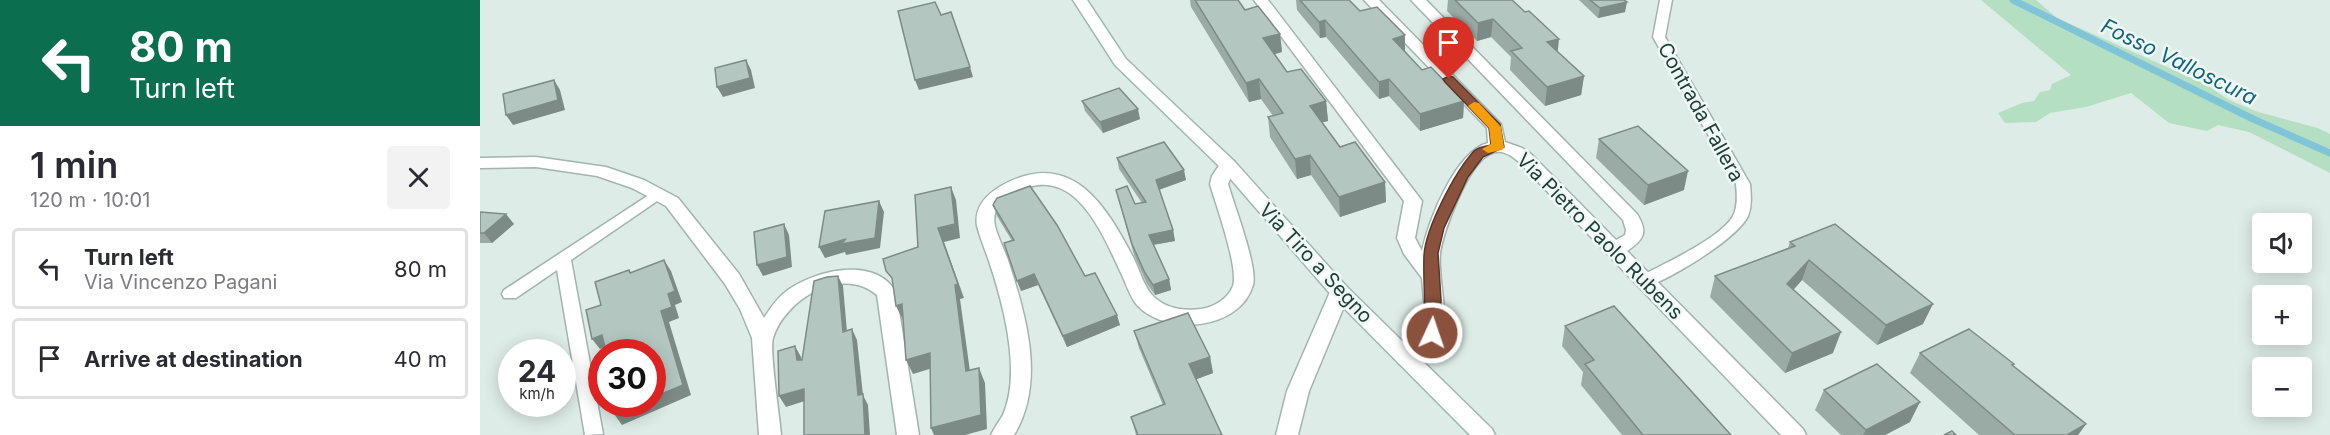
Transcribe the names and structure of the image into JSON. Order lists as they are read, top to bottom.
{
  "streets": {
    "street": ["Via Pietro Paolo Rubens", "Via Tiro a Segno"],
    "lane": ["Contrada Fallera"]
  },
  "crossings": [
    ["Contrada Fallera", "Via Pietro Paolo Rubens"],
    ["Via Pietro Paolo Rubens", "Via Tiro a Segno"]
  ],
  "water": ["Fosso Valloscura"],
  "page": {
    "turn": ["80 m", "Turn left"],
    "heading": ["1 min", "120 m · 10:01"],
    "map_buttons": ["+", "−"],
    "list": [
      {
        "name": "Turn left",
        "note": "Via Vincenzo Pagani",
        "value": "80 m"
      },
      {
        "name": "Arrive at destination",
        "value": "40 m"
      }
    ],
    "speed": "24 km/h",
    "limit": "30"
  }
}
